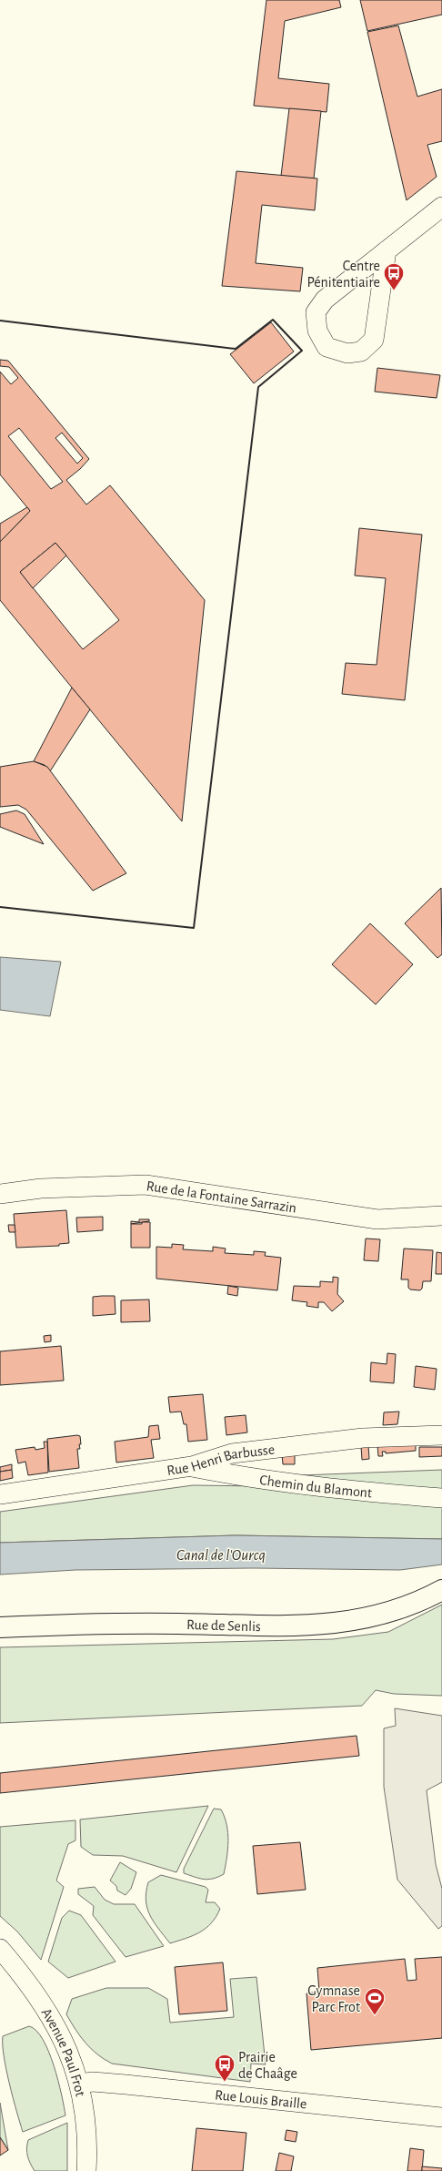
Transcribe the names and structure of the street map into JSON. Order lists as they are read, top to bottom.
{
  "streets": {
    "main road": ["Rue de Senlis"],
    "street": [
      "Rue de la Fontaine Sarrazin",
      "Rue Henri Barbusse",
      "Chemin du Blamont",
      "Avenue Paul Frot",
      "Rue Louis Braille"
    ]
  },
  "crossings": [
    ["Rue Henri Barbusse", "Chemin du Blamont"],
    ["Avenue Paul Frot", "Rue Louis Braille"]
  ],
  "water": ["Canal de l'Ourcq"],
  "places": {
    "bus stop": ["Centre Pénitentiaire", "Prairie de Chaâge"],
    "sports": ["Gymnase Parc Frot"]
  }
}
